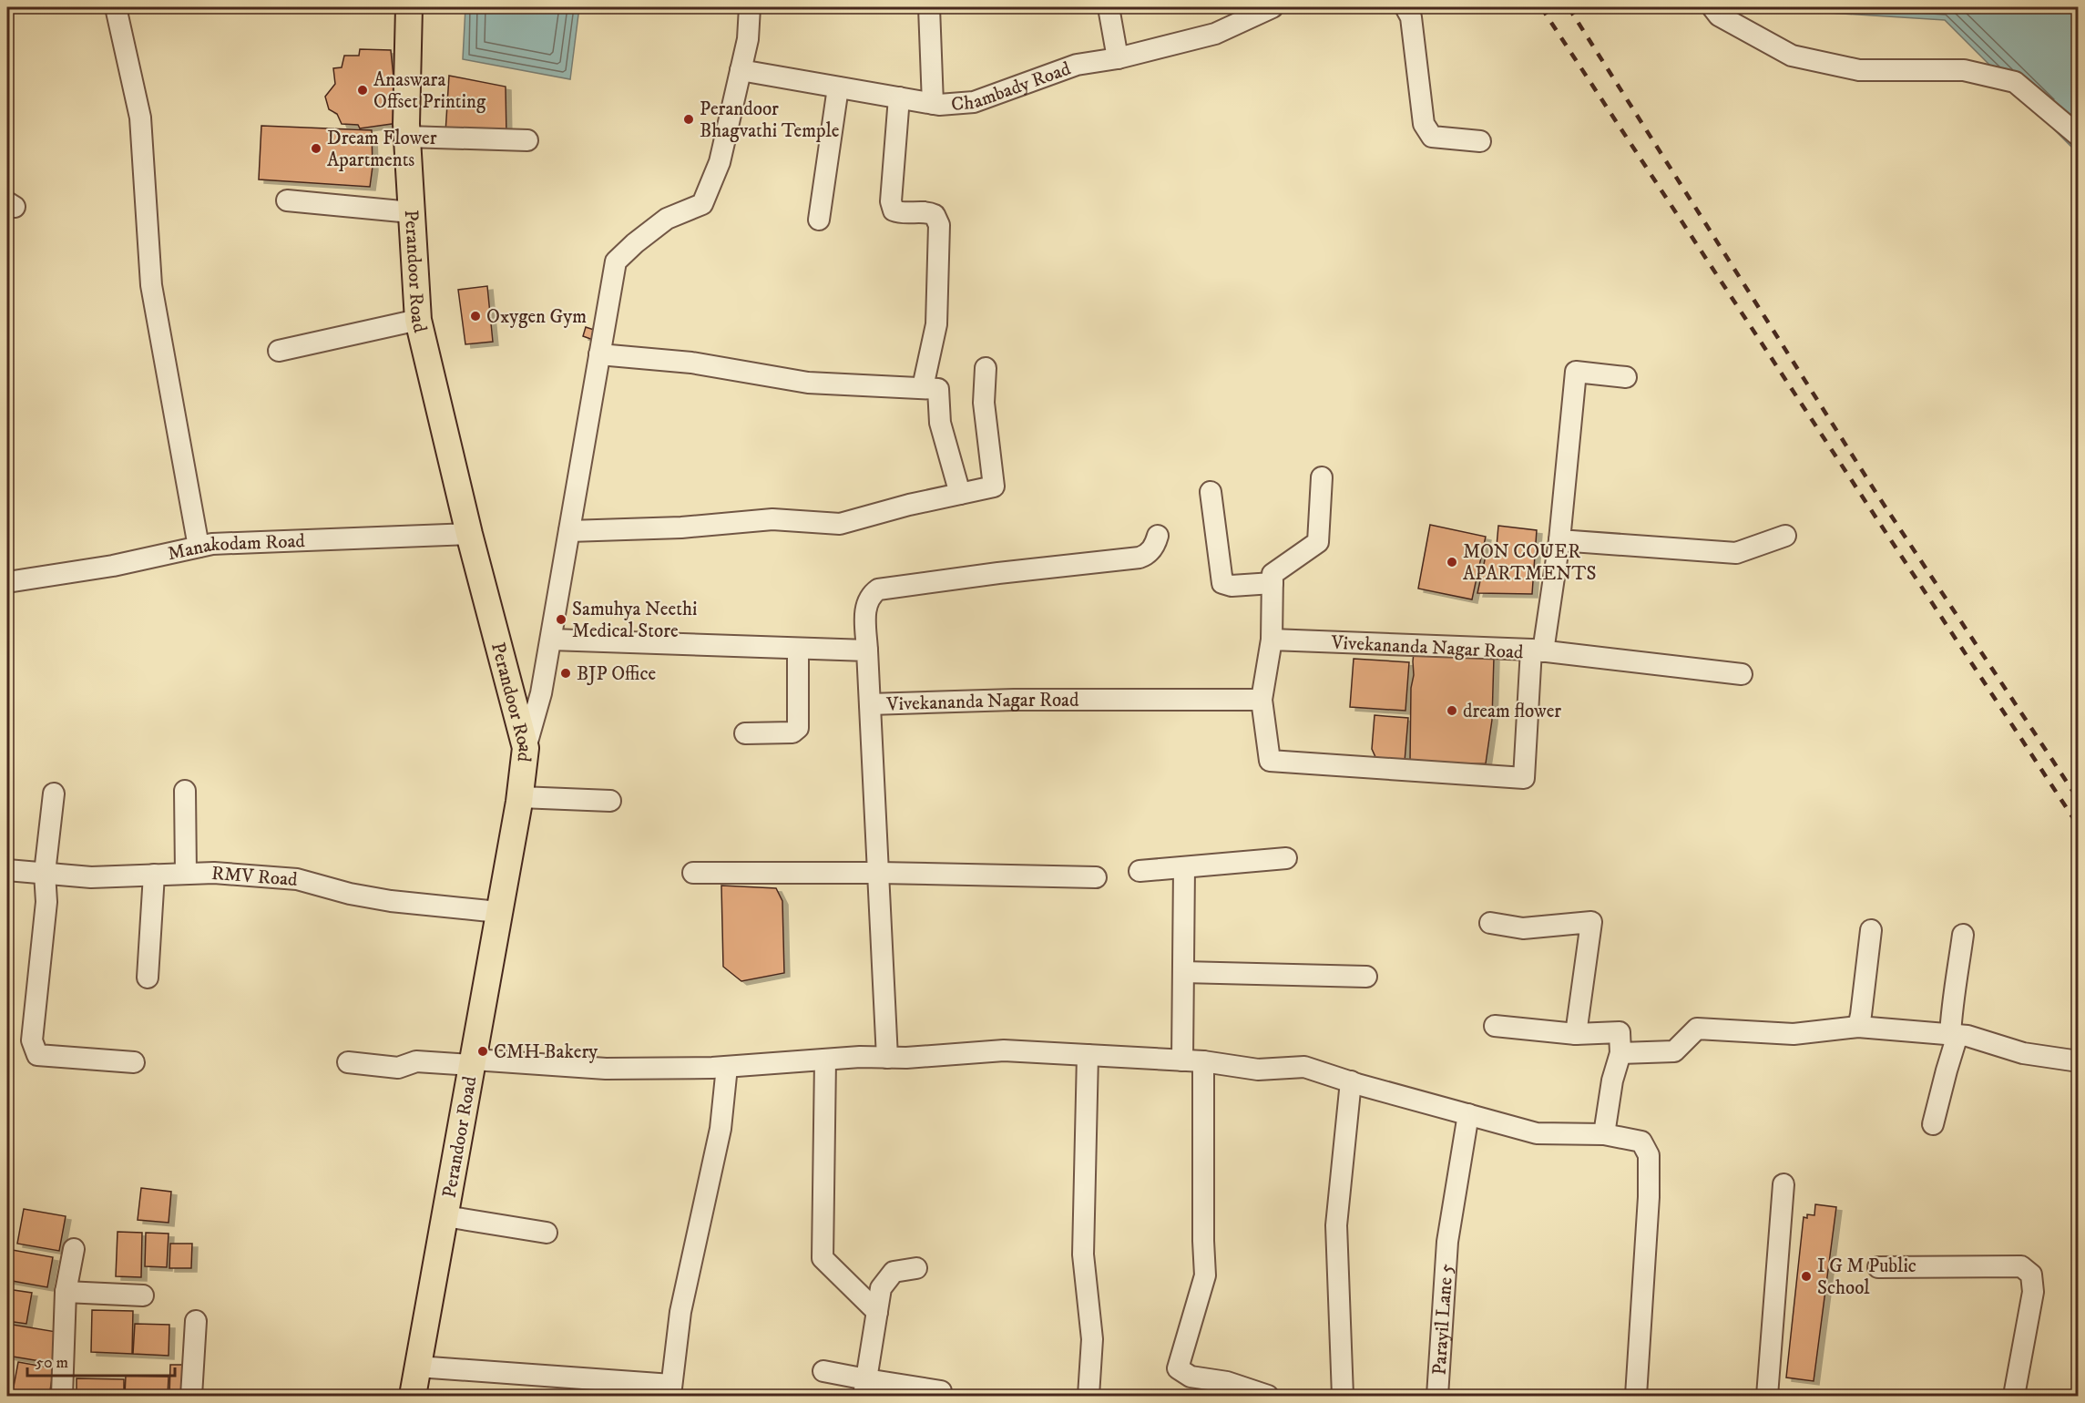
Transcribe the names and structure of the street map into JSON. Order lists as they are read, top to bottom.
{
  "streets": {
    "main road": ["Perandoor Road"],
    "street": [
      "Chambady Road",
      "Manakodam Road",
      "Vivekananda Nagar Road",
      "RMV Road",
      "Parayil Lane 5"
    ]
  },
  "crossings": [
    ["Perandoor Road", "Manakodam Road"],
    ["Perandoor Road", "RMV Road"]
  ],
  "places": [
    "Anaswara Offset Printing",
    "Perandoor Bhagvathi Temple",
    "Dream Flower Apartments",
    "Oxygen Gym",
    "MON COUER APARTMENTS",
    "Samuhya Neethi Medical Store",
    "BJP Office",
    "dream flower",
    "CMH Bakery",
    "I G M Public School"
  ],
  "scale_bar": "50 m"
}
